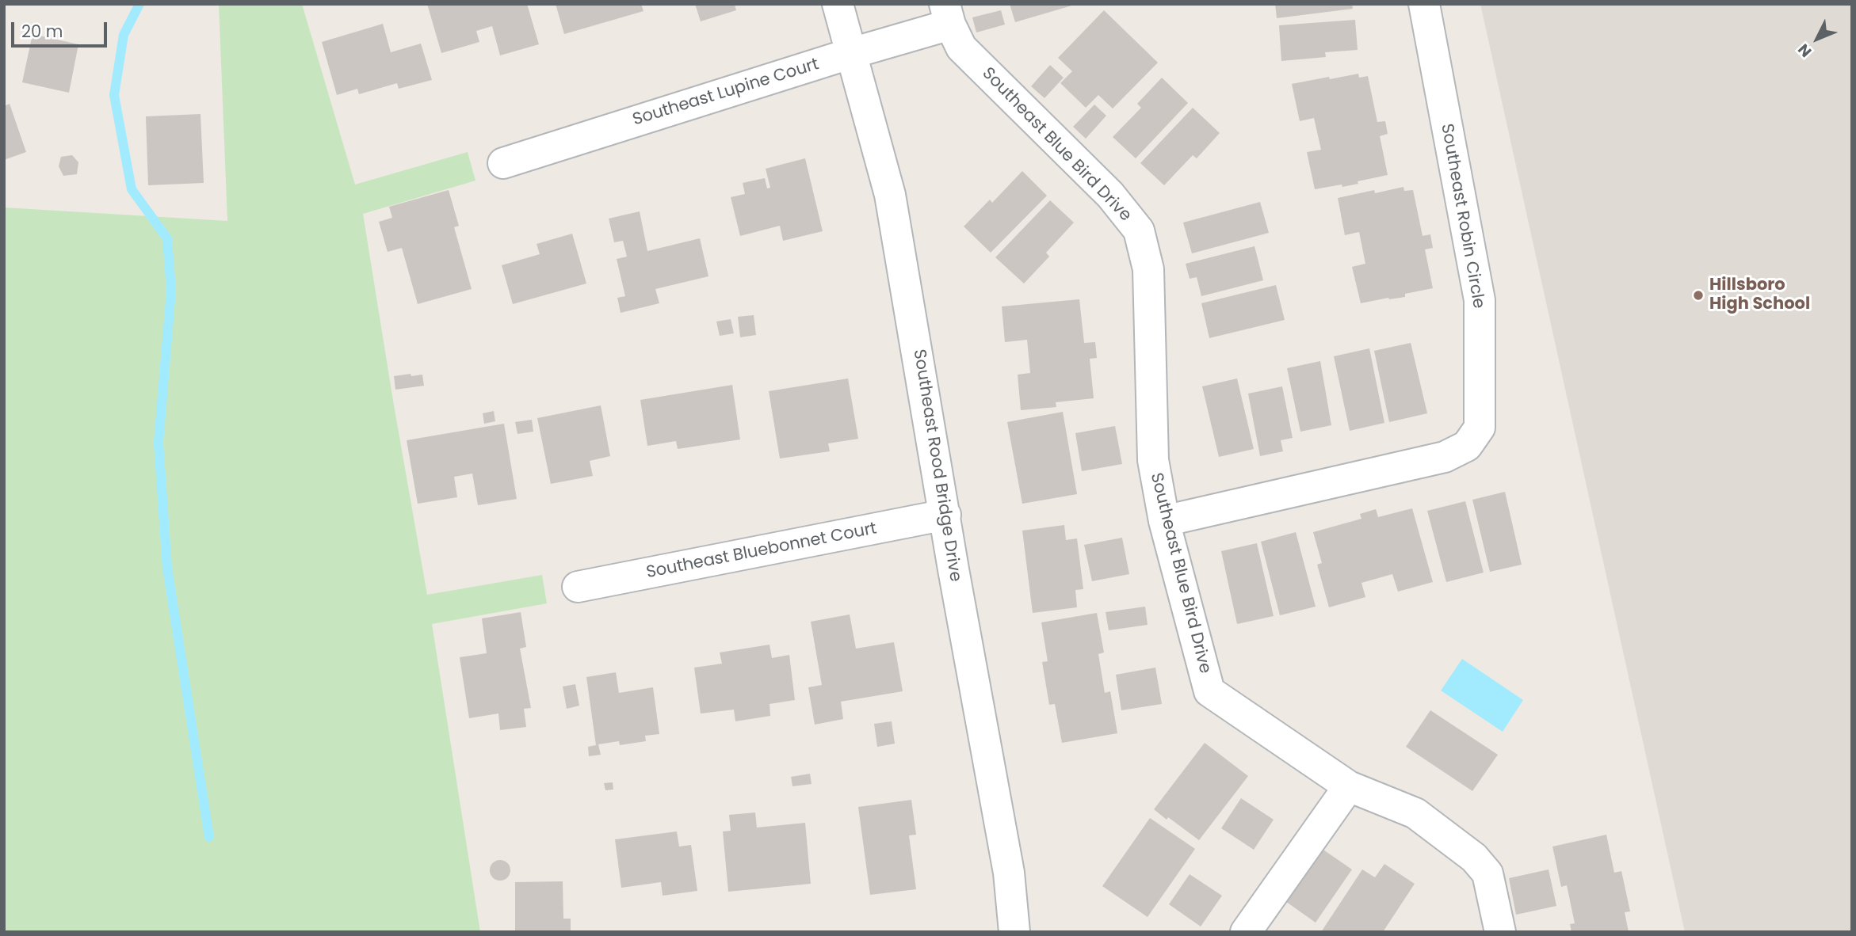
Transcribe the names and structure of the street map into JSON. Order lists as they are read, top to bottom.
{
  "streets": {
    "street": [
      "Southeast Lupine Court",
      "Southeast Blue Bird Drive",
      "Southeast Robin Circle",
      "Southeast Rood Bridge Drive",
      "Southeast Bluebonnet Court"
    ]
  },
  "crossings": [
    ["Southeast Lupine Court", "Southeast Blue Bird Drive"],
    ["Southeast Lupine Court", "Southeast Rood Bridge Drive"],
    ["Southeast Blue Bird Drive", "Southeast Robin Circle"],
    ["Southeast Rood Bridge Drive", "Southeast Bluebonnet Court"]
  ],
  "places": ["Hillsboro High School"],
  "scale_bar": "20 m",
  "north": "bottom left"
}
